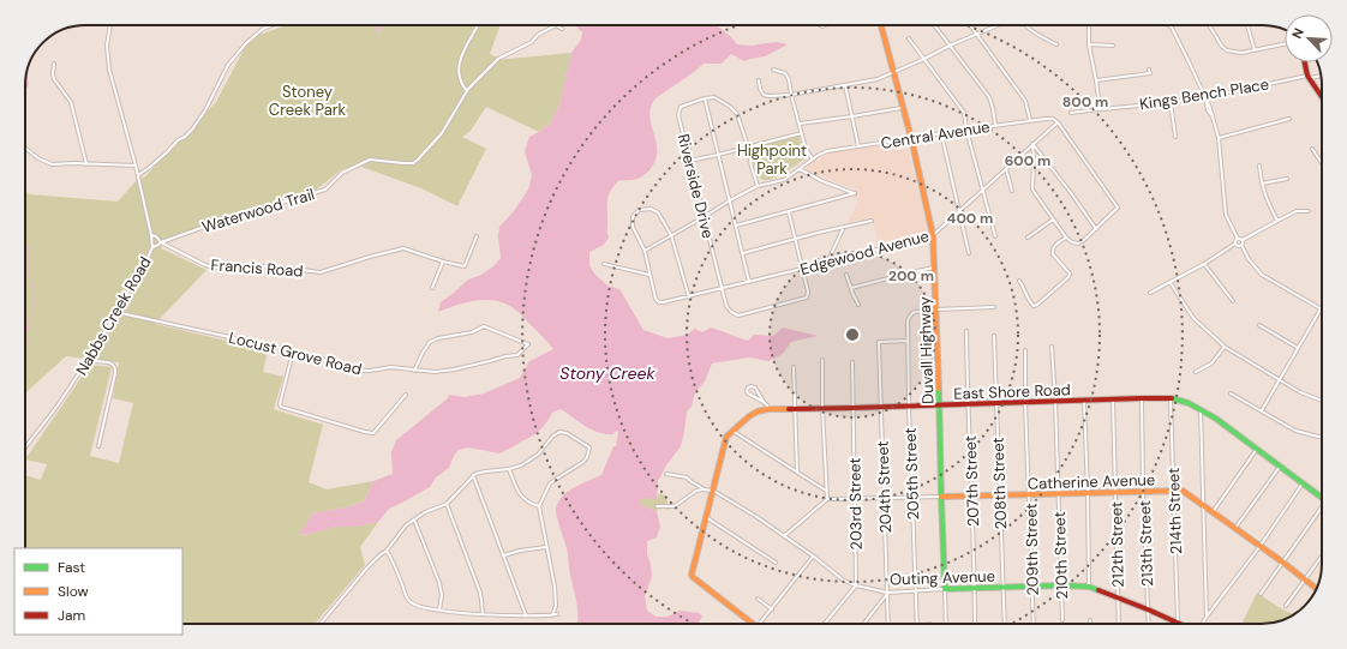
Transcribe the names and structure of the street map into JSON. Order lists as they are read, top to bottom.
{
  "streets": {
    "street": [
      "Kings Bench Place",
      "Central Avenue",
      "Riverside Drive",
      "Waterwood Trail",
      "Edgewood Avenue",
      "Francis Road",
      "Nabbs Creek Road",
      "Duvall Highway",
      "Locust Grove Road",
      "East Shore Road",
      "205th Street",
      "207th Street",
      "Catherine Avenue",
      "208th Street",
      "204th Street",
      "203rd Street",
      "214th Street",
      "213th Street",
      "212th Street",
      "209th Street",
      "210th Street",
      "Outing Avenue"
    ]
  },
  "crossings": [
    ["Central Avenue", "Riverside Drive"],
    ["Central Avenue", "Edgewood Avenue"],
    ["Central Avenue", "Duvall Highway"],
    ["Riverside Drive", "Edgewood Avenue"],
    ["Waterwood Trail", "Francis Road"],
    ["Edgewood Avenue", "Duvall Highway"],
    ["Nabbs Creek Road", "Locust Grove Road"],
    ["Duvall Highway", "East Shore Road"],
    ["Duvall Highway", "205th Street"],
    ["Duvall Highway", "Catherine Avenue"],
    ["Duvall Highway", "Outing Avenue"],
    ["East Shore Road", "205th Street"],
    ["East Shore Road", "207th Street"],
    ["East Shore Road", "208th Street"],
    ["East Shore Road", "204th Street"],
    ["East Shore Road", "203rd Street"],
    ["East Shore Road", "214th Street"],
    ["East Shore Road", "213th Street"],
    ["East Shore Road", "212th Street"],
    ["East Shore Road", "209th Street"],
    ["East Shore Road", "210th Street"],
    ["East Shore Road", "Outing Avenue"],
    ["205th Street", "Catherine Avenue"],
    ["205th Street", "204th Street"],
    ["205th Street", "Outing Avenue"],
    ["207th Street", "Catherine Avenue"],
    ["207th Street", "Outing Avenue"],
    ["Catherine Avenue", "208th Street"],
    ["Catherine Avenue", "204th Street"],
    ["Catherine Avenue", "203rd Street"],
    ["Catherine Avenue", "214th Street"],
    ["Catherine Avenue", "213th Street"],
    ["Catherine Avenue", "212th Street"],
    ["Catherine Avenue", "209th Street"],
    ["Catherine Avenue", "210th Street"],
    ["208th Street", "Outing Avenue"],
    ["204th Street", "Outing Avenue"],
    ["203rd Street", "Outing Avenue"],
    ["214th Street", "Outing Avenue"],
    ["213th Street", "Outing Avenue"],
    ["212th Street", "Outing Avenue"],
    ["209th Street", "Outing Avenue"],
    ["210th Street", "Outing Avenue"]
  ],
  "water": ["Stony Creek"],
  "parks": ["Stoney Creek Park", "Highpoint Park"],
  "legend": ["Fast", "Slow", "Jam"],
  "north": "top left",
  "rings": [
    "800 m",
    "600 m",
    "400 m",
    "200 m"
  ]
}
